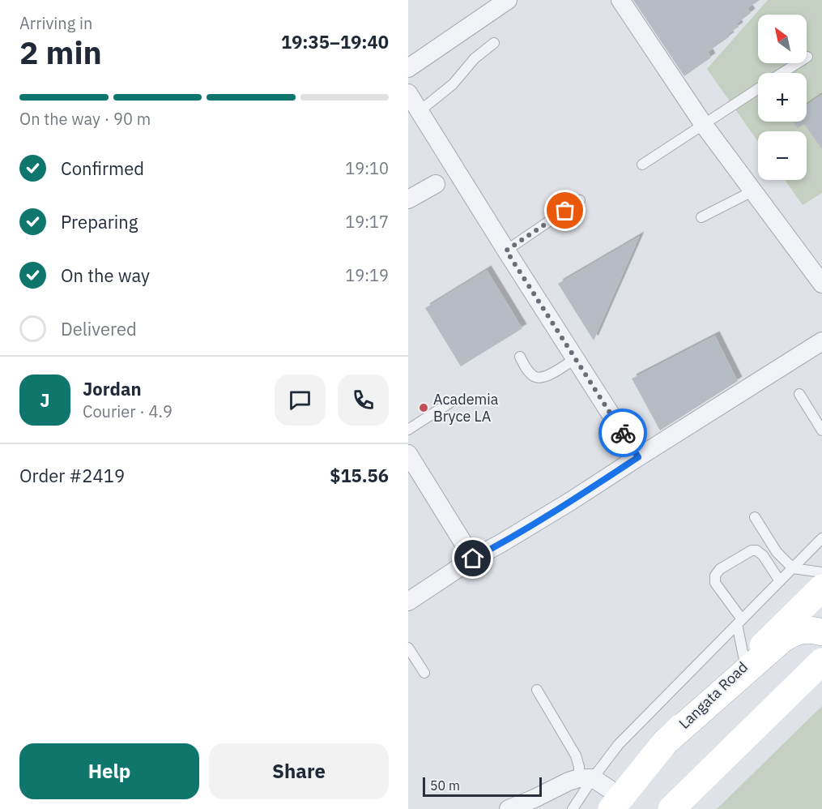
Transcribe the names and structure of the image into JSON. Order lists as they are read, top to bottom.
{
  "streets": {
    "main road": ["Langata Road"]
  },
  "places": ["Academia Bryce LA"],
  "scale_bar": "50 m",
  "north": "top left",
  "page": {
    "heading": ["2 min", "Arriving in", "19:35–19:40"],
    "panel": [
      "Jordan",
      "Courier · 4.9",
      "Order #2419",
      "$15.56"
    ],
    "map_buttons": ["+", "−"],
    "bar": "On the way · 90 m",
    "list": [
      ["Confirmed", "19:10"],
      ["Preparing", "19:17"],
      ["On the way", "19:19"],
      "Delivered"
    ],
    "round": "J",
    "buttons": ["Help", "Share"],
    "scale": "50 m"
  }
}
